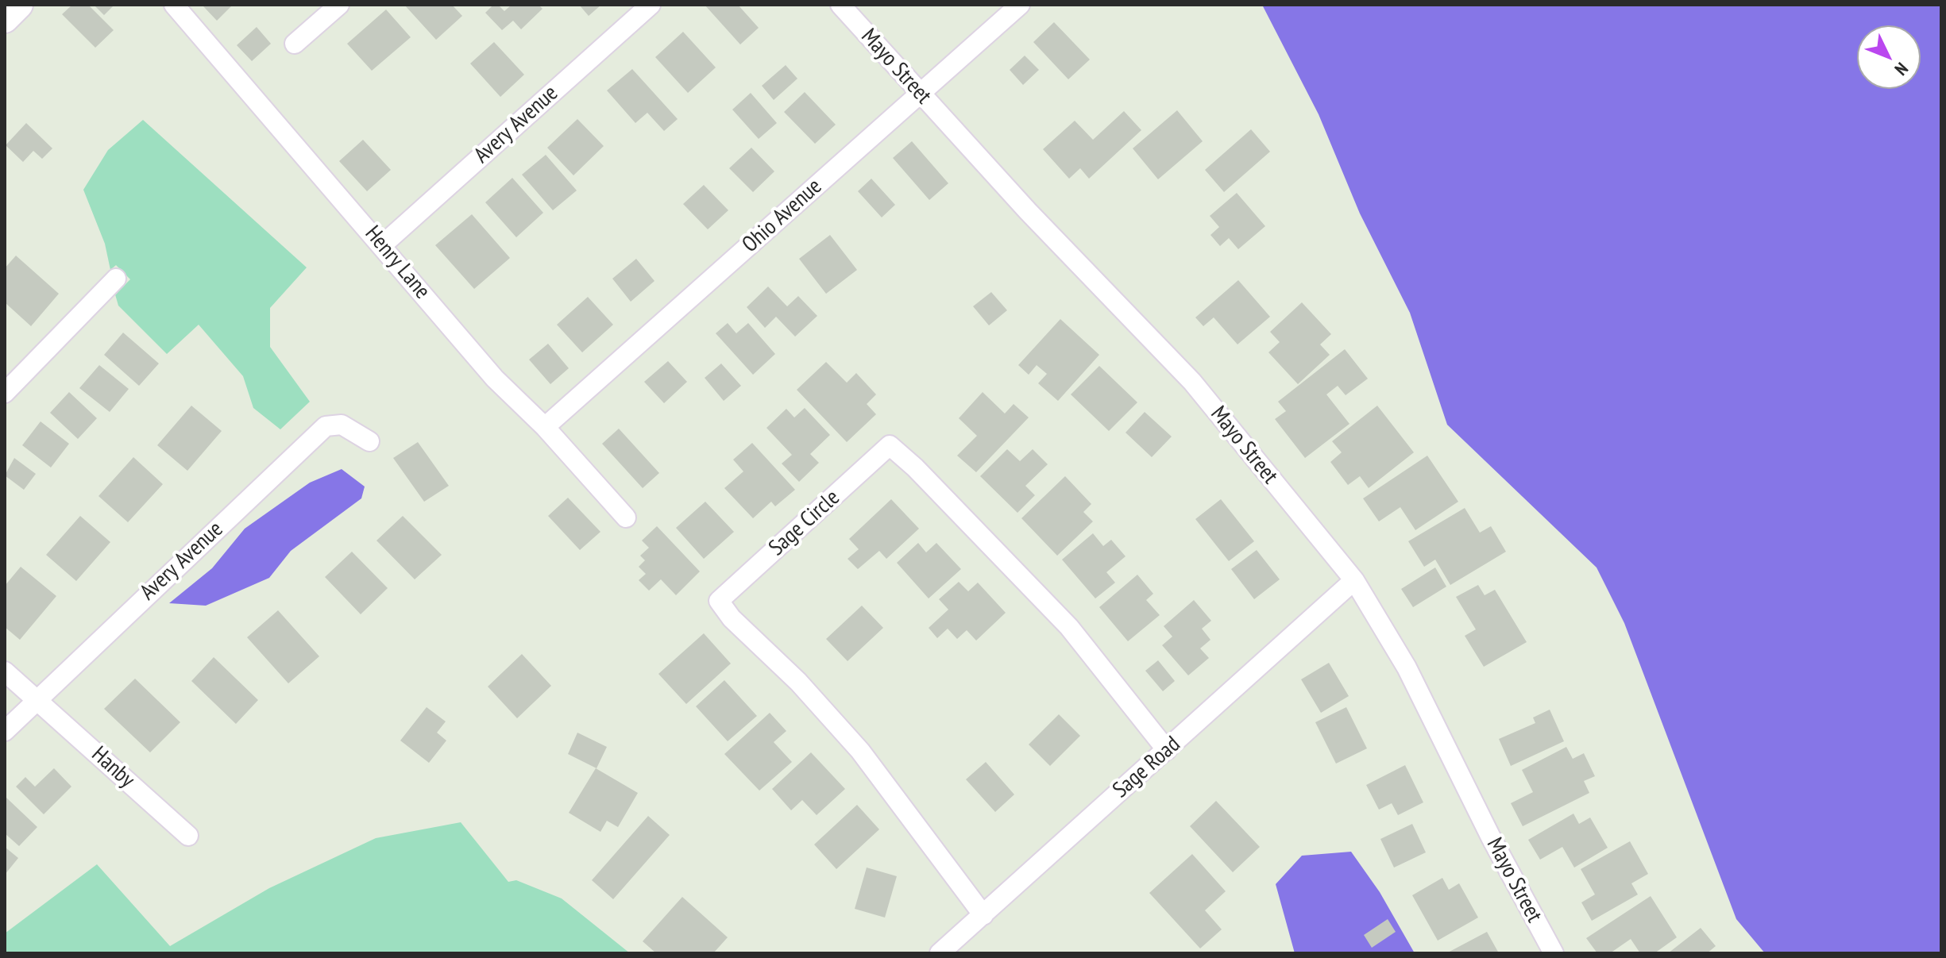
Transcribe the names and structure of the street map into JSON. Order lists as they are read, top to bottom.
{
  "streets": {
    "street": [
      "Mayo Street",
      "Avery Avenue",
      "Ohio Avenue",
      "Henry Lane",
      "Sage Circle",
      "Hanby",
      "Sage Road"
    ]
  },
  "crossings": [
    ["Mayo Street", "Ohio Avenue"],
    ["Mayo Street", "Sage Road"],
    ["Avery Avenue", "Henry Lane"],
    ["Avery Avenue", "Hanby"],
    ["Ohio Avenue", "Henry Lane"],
    ["Sage Circle", "Sage Road"]
  ],
  "north": "bottom right"
}
